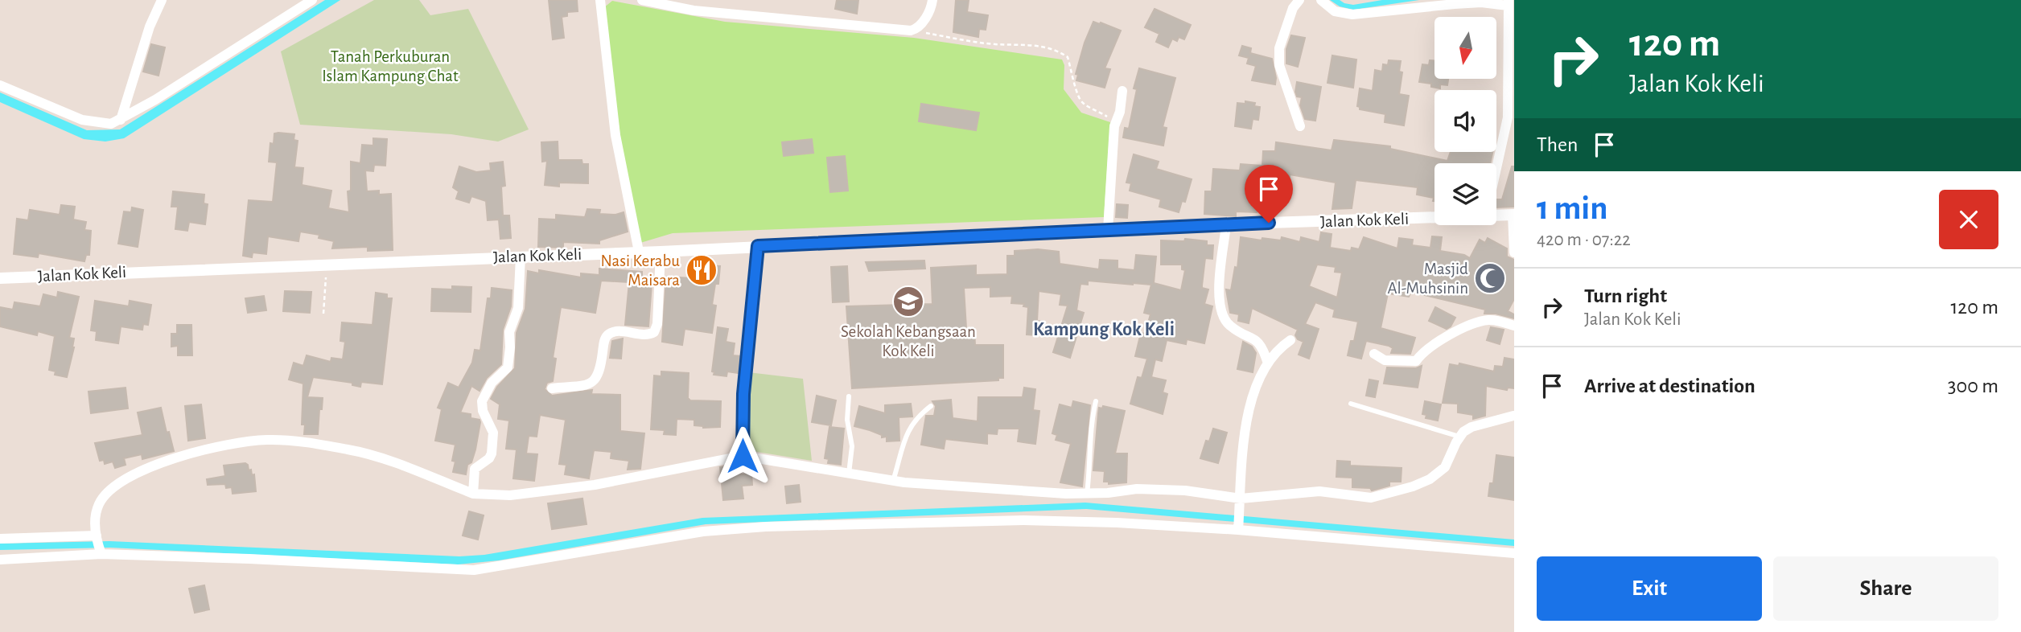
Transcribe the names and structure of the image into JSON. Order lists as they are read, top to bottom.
{
  "streets": {
    "street": ["Jalan Kok Keli"]
  },
  "districts": ["Kampung Kok Keli"],
  "parks": ["Tanah Perkuburan Islam Kampung Chat"],
  "places": {
    "restaurant": ["Nasi Kerabu Maisara"],
    "mosque": ["Masjid Al-Muhsinin"],
    "school or university": ["Sekolah Kebangsaan Kok Keli"]
  },
  "north": "bottom",
  "page": {
    "turn": ["120 m", "Jalan Kok Keli"],
    "then": "Then",
    "heading": ["1 min", "420 m · 07:22"],
    "list": [
      {
        "name": "Turn right",
        "note": "Jalan Kok Keli",
        "value": "120 m"
      },
      {
        "name": "Arrive at destination",
        "value": "300 m"
      }
    ],
    "buttons": ["Exit", "Share"]
  }
}
